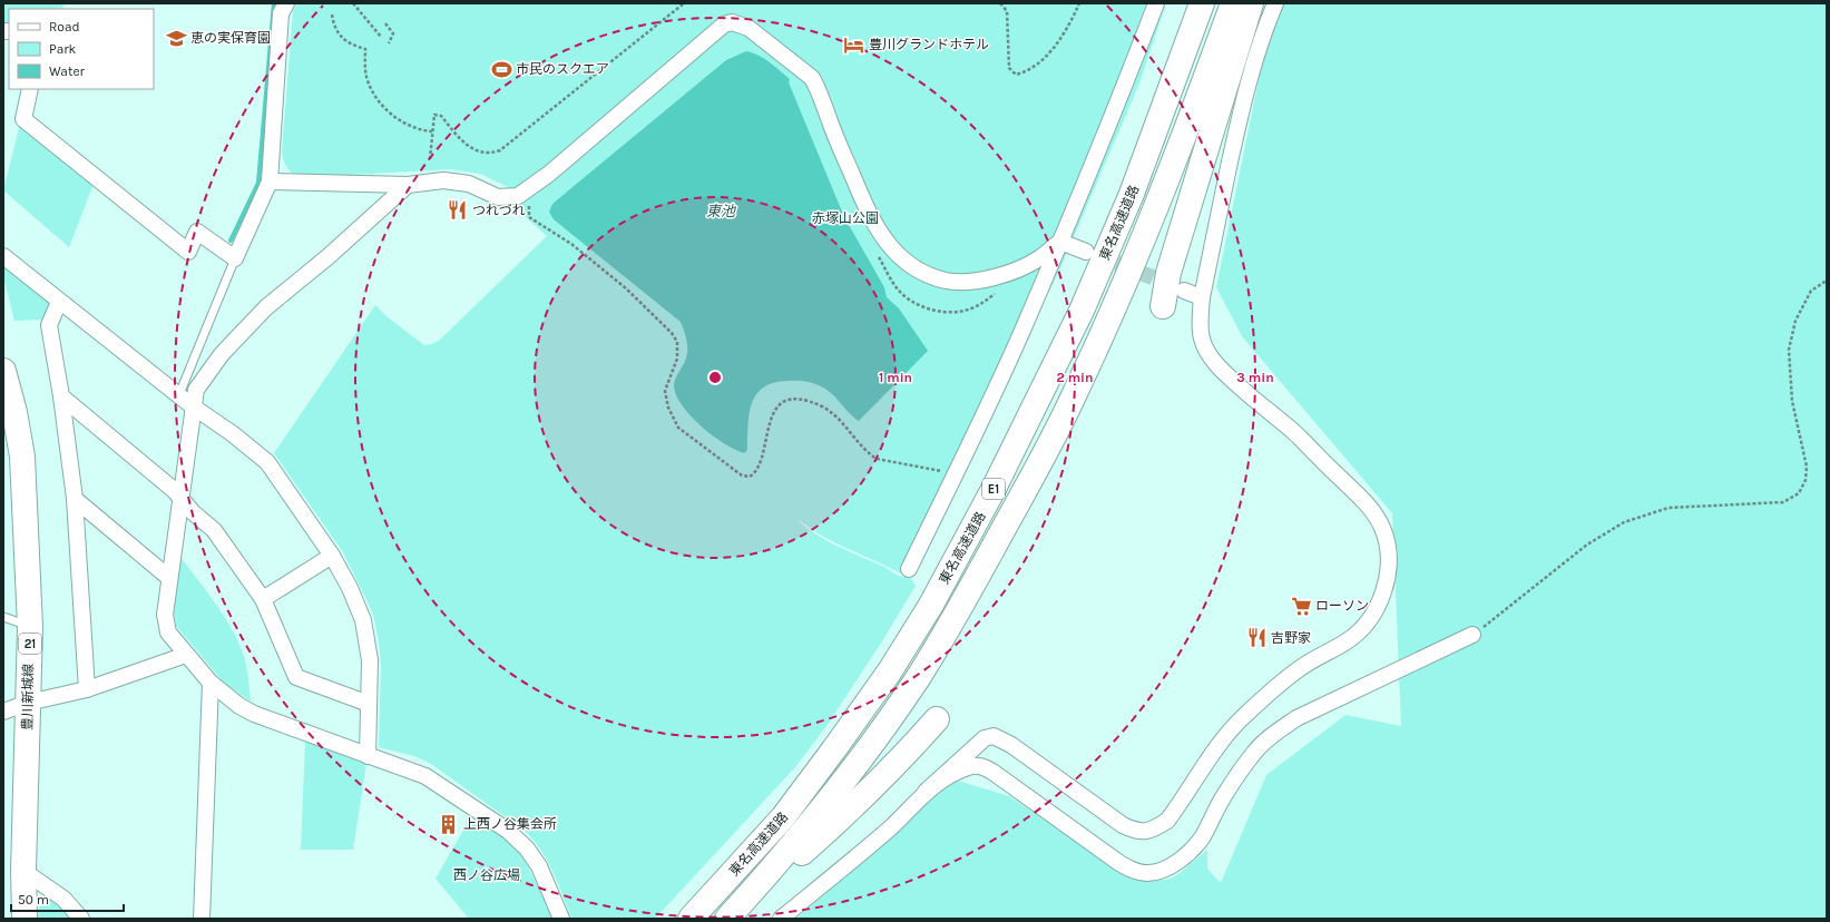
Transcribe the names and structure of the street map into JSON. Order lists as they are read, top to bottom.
{
  "streets": {
    "main road": [
      "東名高速道路",
      "E1",
      "21",
      "豊川新城線"
    ]
  },
  "water": ["東池"],
  "parks": ["赤塚山公園", "西ノ谷広場"],
  "places": {
    "school or university": ["恵の実保育園"],
    "hotel": ["豊川グランドホテル"],
    "sports": ["市民のスクエア"],
    "restaurant": ["つれづれ", "吉野家"],
    "supermarket": ["ローソン"],
    "building": ["上西ノ谷集会所"]
  },
  "legend": ["Road", "Park", "Water"],
  "scale_bar": "50 m",
  "rings": ["1 min", "2 min", "3 min"]
}
